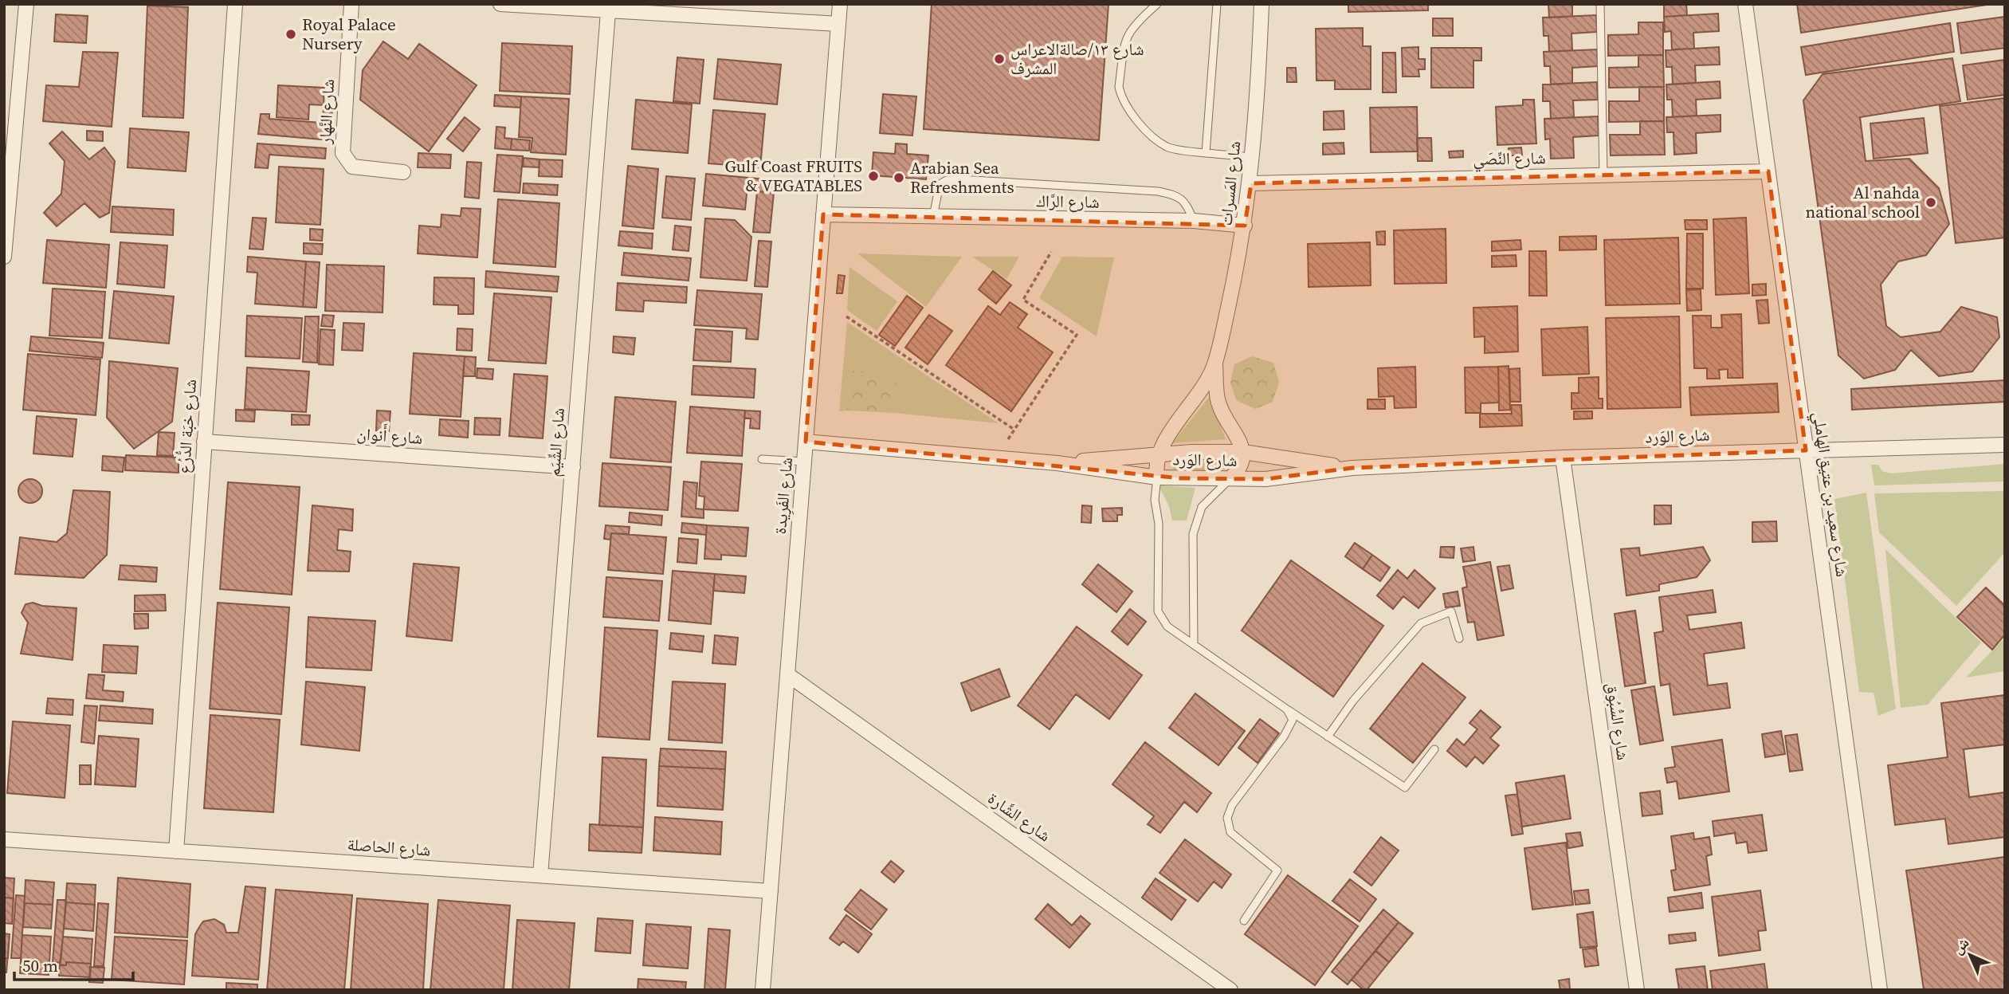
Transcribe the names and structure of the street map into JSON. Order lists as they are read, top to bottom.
{
  "streets": {
    "street": [
      "شارع النَّهار",
      "شارع النِّصَي",
      "شارع المَسرات",
      "شارع الرَّاك",
      "شارع خبَة الدُّرُع",
      "شارع أَنوان",
      "شارع الوَرد",
      "شارع الشِّيَم",
      "شارع سعيد بن عتيق الهاملي",
      "شارع الفَرِيدة",
      "شارع السُّبُوق",
      "شارع الشَّارة",
      "شارع الحاصلة"
    ]
  },
  "crossings": [
    ["شارع النِّصَي", "شارع المَسرات"],
    ["شارع النِّصَي", "شارع سعيد بن عتيق الهاملي"],
    ["شارع المَسرات", "شارع الرَّاك"],
    ["شارع المَسرات", "شارع الوَرد"],
    ["شارع الرَّاك", "شارع الفَرِيدة"],
    ["شارع خبَة الدُّرُع", "شارع أَنوان"],
    ["شارع خبَة الدُّرُع", "شارع الحاصلة"],
    ["شارع أَنوان", "شارع الشِّيَم"],
    ["شارع الوَرد", "شارع سعيد بن عتيق الهاملي"],
    ["شارع الوَرد", "شارع الفَرِيدة"],
    ["شارع الوَرد", "شارع السُّبُوق"],
    ["شارع الشِّيَم", "شارع الحاصلة"],
    ["شارع الفَرِيدة", "شارع الشَّارة"],
    ["شارع الفَرِيدة", "شارع الحاصلة"]
  ],
  "places": [
    "Royal Palace Nursery",
    "شارع ١٣/صالةالاعراس المشرف",
    "Gulf Coast FRUITS & VEGATABLES",
    "Arabian Sea Refreshments",
    "Al nahda national school"
  ],
  "scale_bar": "50 m",
  "north": "top left"
}
